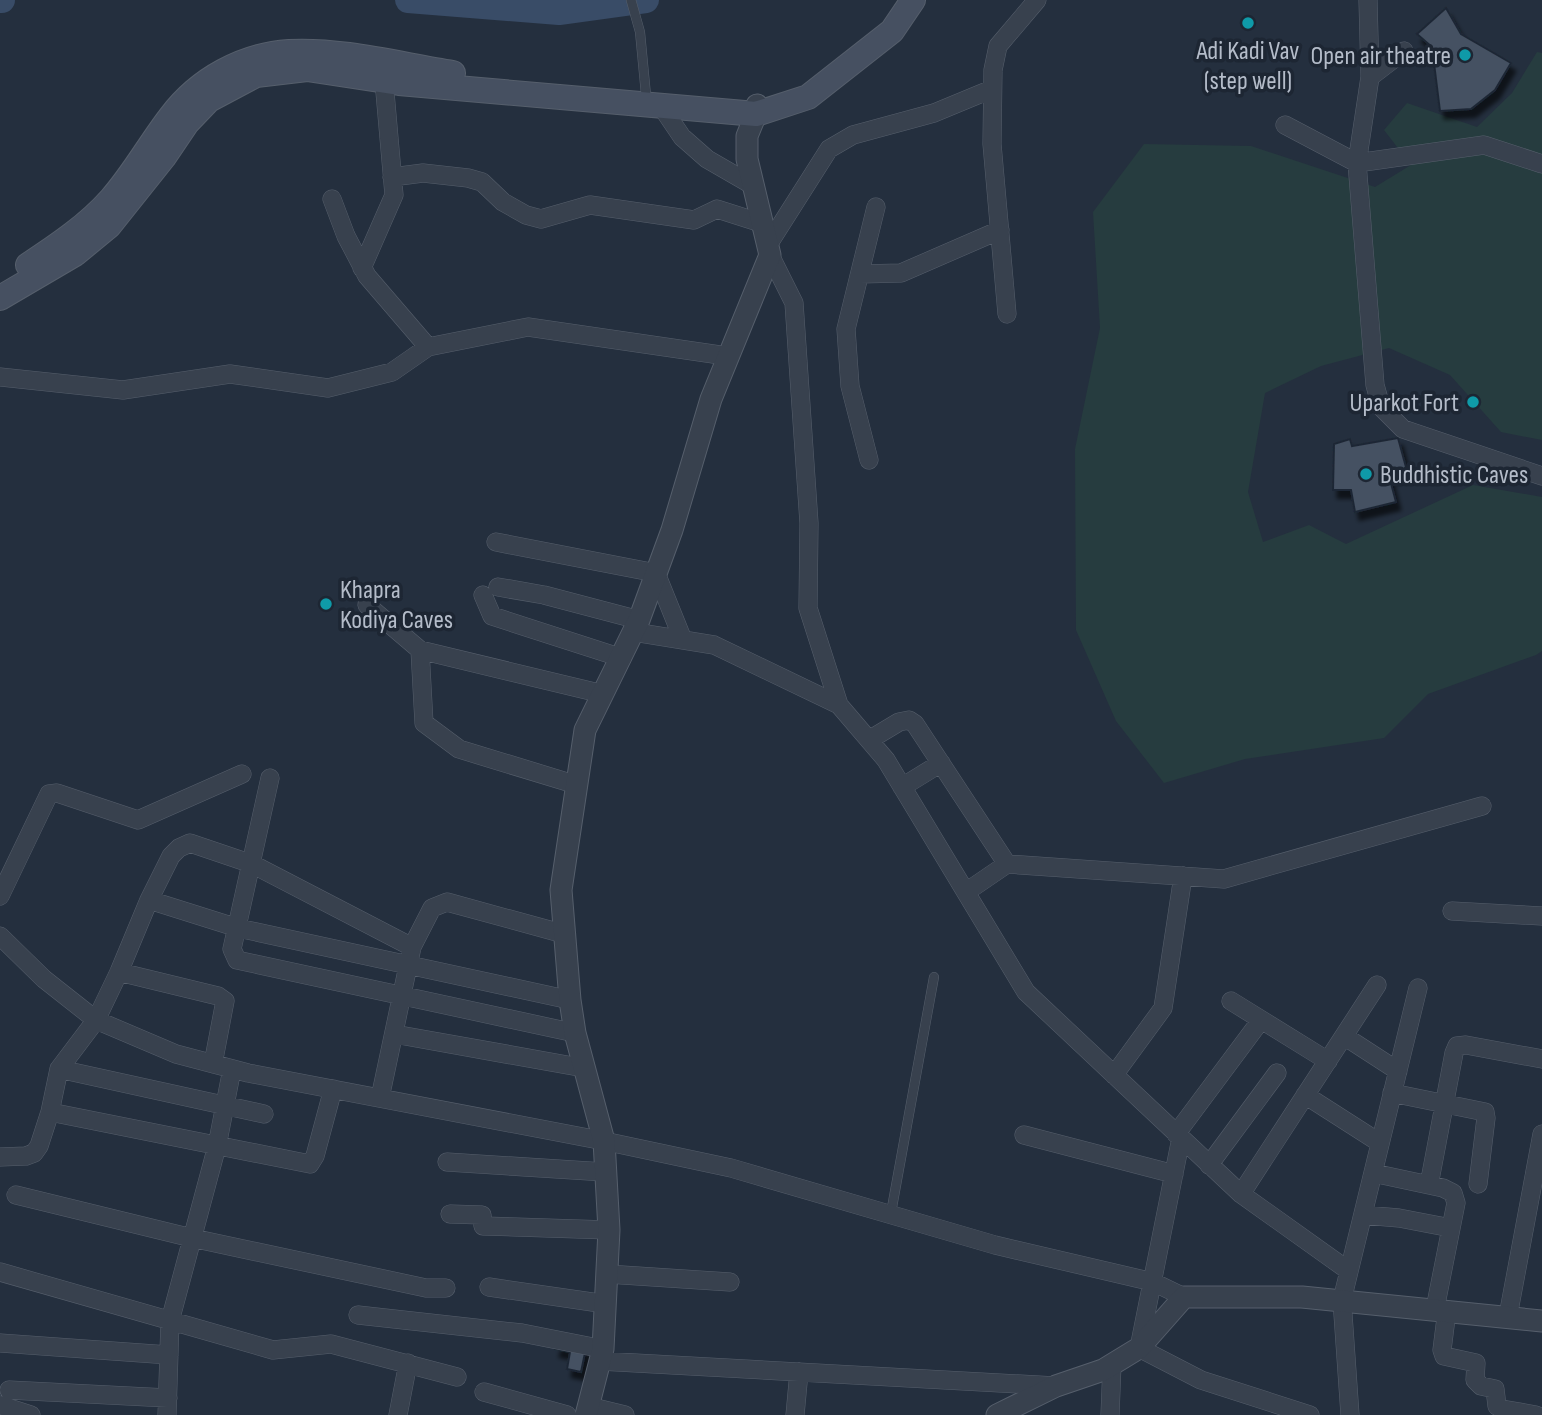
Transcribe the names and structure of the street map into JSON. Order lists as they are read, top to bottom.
{
  "places": [
    "Adi Kadi Vav (step well)",
    "Open air theatre",
    "Uparkot Fort",
    "Buddhistic Caves",
    "Khapra Kodiya Caves"
  ]
}
